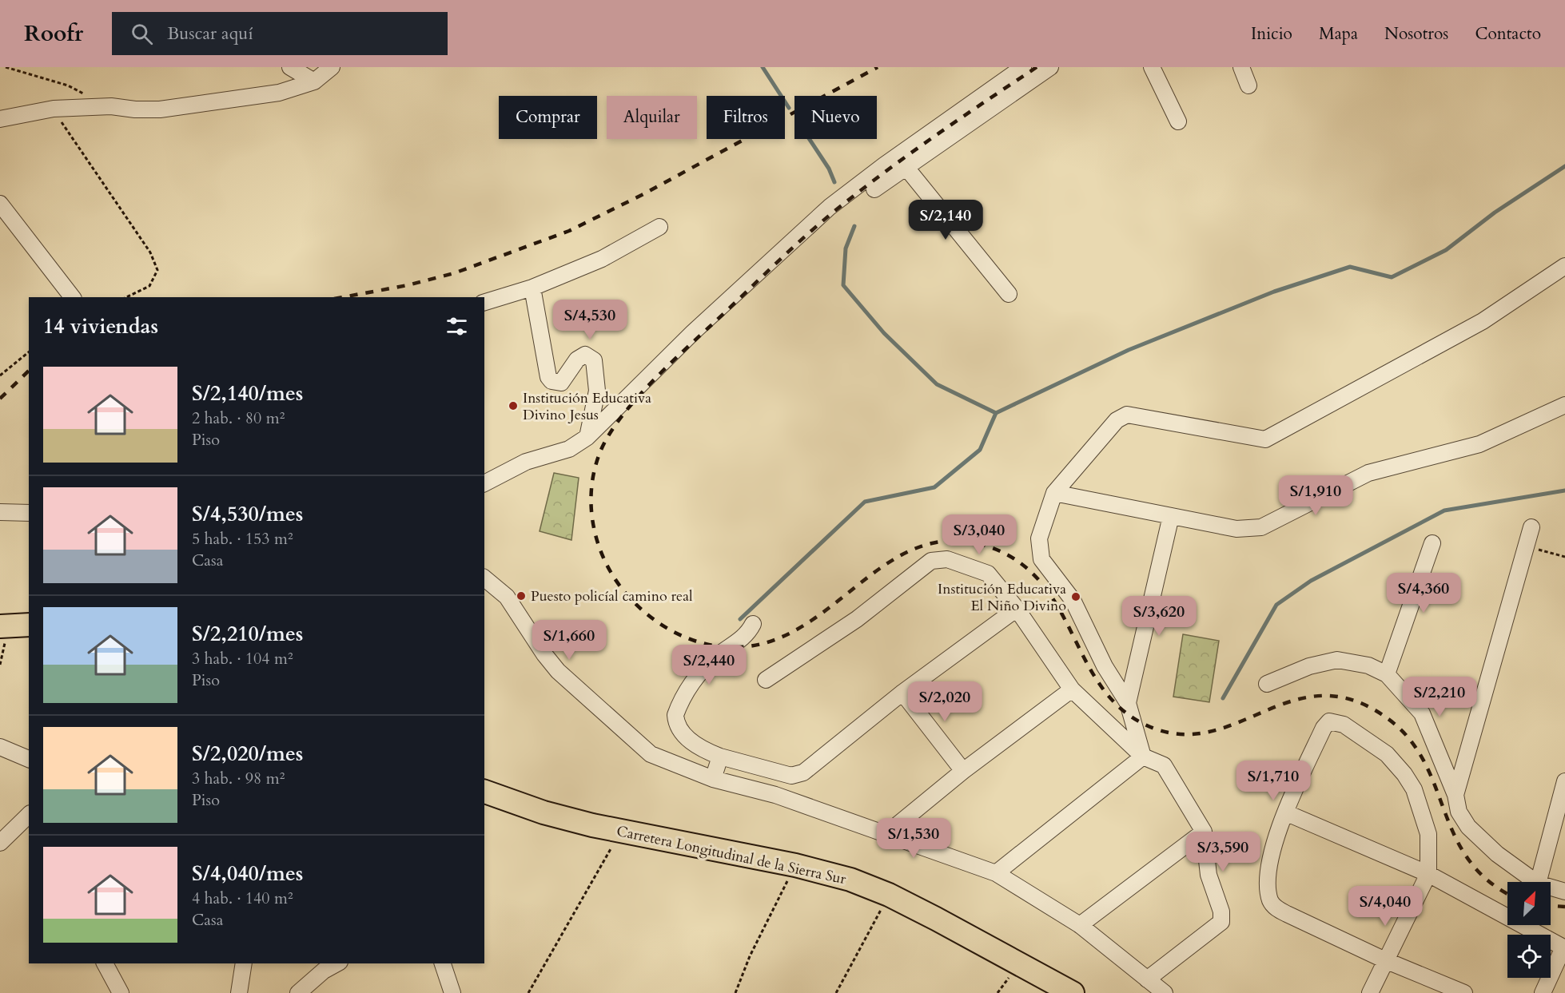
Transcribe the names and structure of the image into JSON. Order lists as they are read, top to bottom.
{
  "streets": {
    "highway": ["Carretera Longitudinal de la Sierra Sur"]
  },
  "places": ["Institución Educativa Divino Jesus", "Puesto policíal camino real", "Institución Educativa El Niño Divino"],
  "north": "top right",
  "page": {
    "header": "Roofr",
    "search": "Buscar aquí",
    "nav": [
      "Inicio",
      "Mapa",
      "Nosotros",
      "Contacto"
    ],
    "chip": [
      "Comprar",
      "Alquilar",
      "Filtros",
      "Nuevo"
    ],
    "price": [
      "S/2,140",
      "S/4,530",
      "S/1,910",
      "S/3,040",
      "S/4,360",
      "S/3,620",
      "S/1,660",
      "S/2,440",
      "S/2,210",
      "S/2,020",
      "S/1,710",
      "S/1,530",
      "S/3,590",
      "S/4,040"
    ],
    "heading": "14 viviendas",
    "list": [
      {
        "name": "S/2,140/mes",
        "note": "2 hab. · 80 m² · Piso"
      },
      {
        "name": "S/4,530/mes",
        "note": "5 hab. · 153 m² · Casa"
      },
      {
        "name": "S/2,210/mes",
        "note": "3 hab. · 104 m² · Piso"
      },
      {
        "name": "S/2,020/mes",
        "note": "3 hab. · 98 m² · Piso"
      },
      {
        "name": "S/4,040/mes",
        "note": "4 hab. · 140 m² · Casa"
      }
    ]
  }
}
